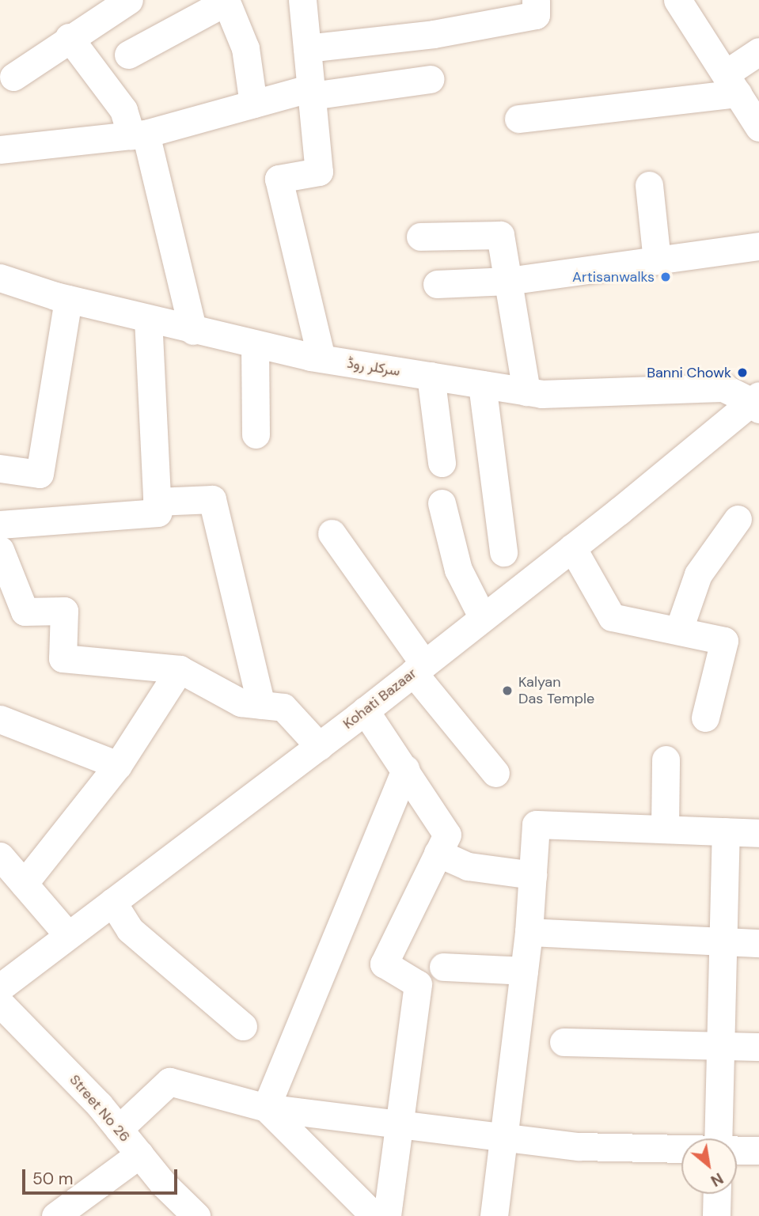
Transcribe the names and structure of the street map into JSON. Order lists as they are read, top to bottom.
{
  "streets": {
    "street": ["سرکلر روڈ", "Kohati Bazaar", "Street No 26"]
  },
  "crossings": [
    ["سرکلر روڈ", "Kohati Bazaar"],
    ["Kohati Bazaar", "Street No 26"]
  ],
  "places": ["Artisanwalks", "Banni Chowk", "Kalyan Das Temple"],
  "scale_bar": "50 m",
  "north": "bottom right"
}
